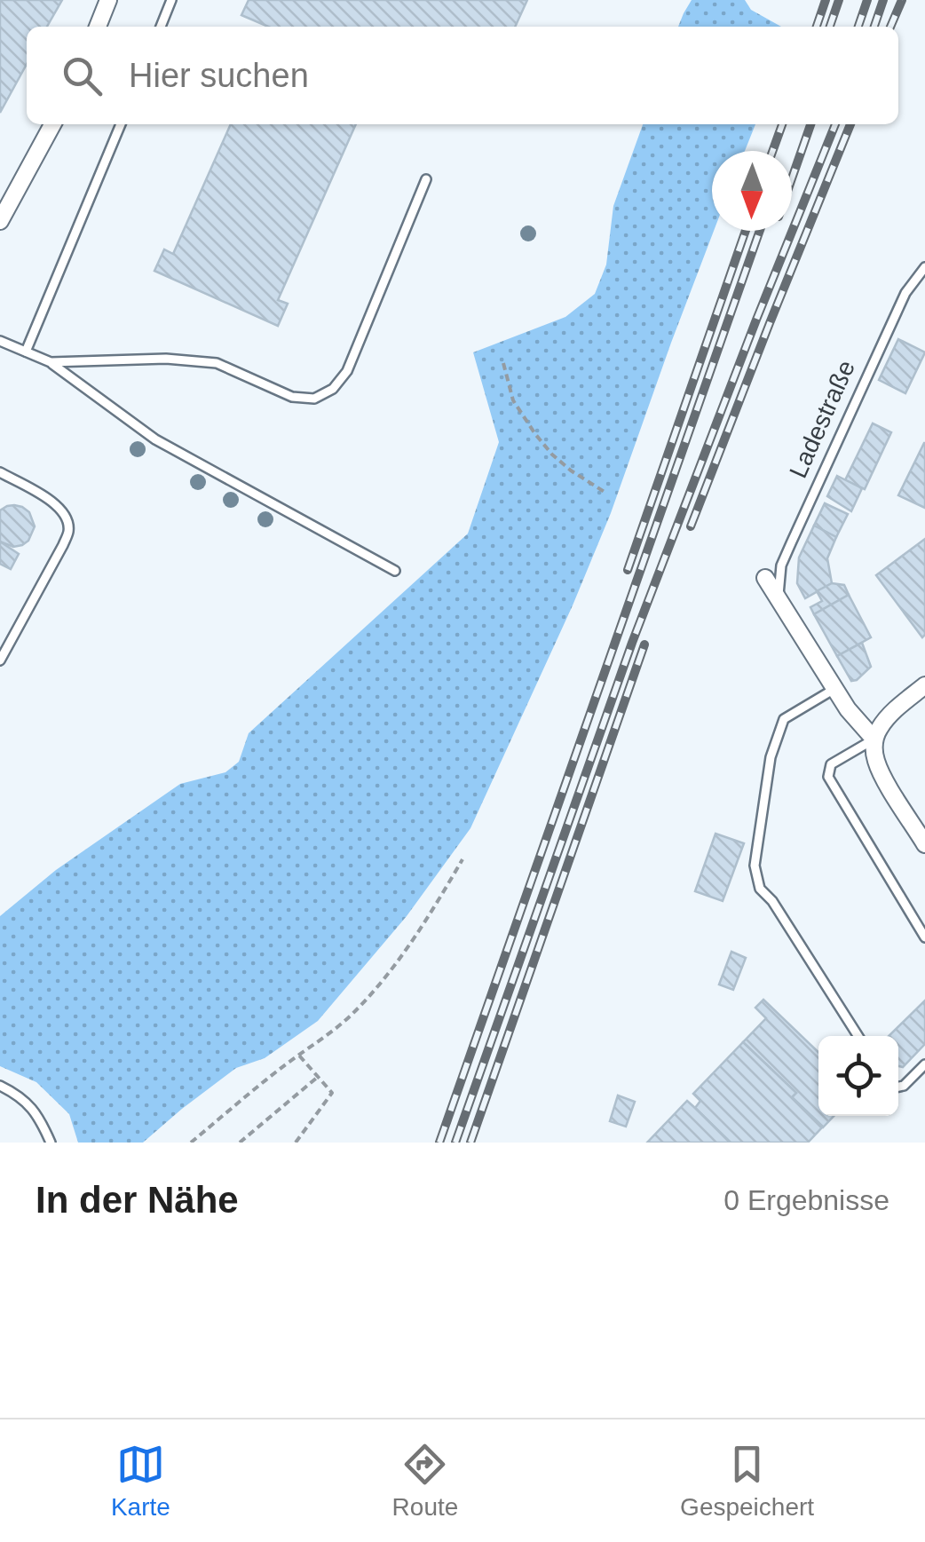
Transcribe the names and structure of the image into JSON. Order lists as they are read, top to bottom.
{
  "streets": {
    "lane": ["Ladestraße"]
  },
  "north": "bottom",
  "page": {
    "search": "Hier suchen",
    "heading": ["In der Nähe", "0 Ergebnisse"],
    "nav": ["Karte", "Route", "Gespeichert"]
  }
}
